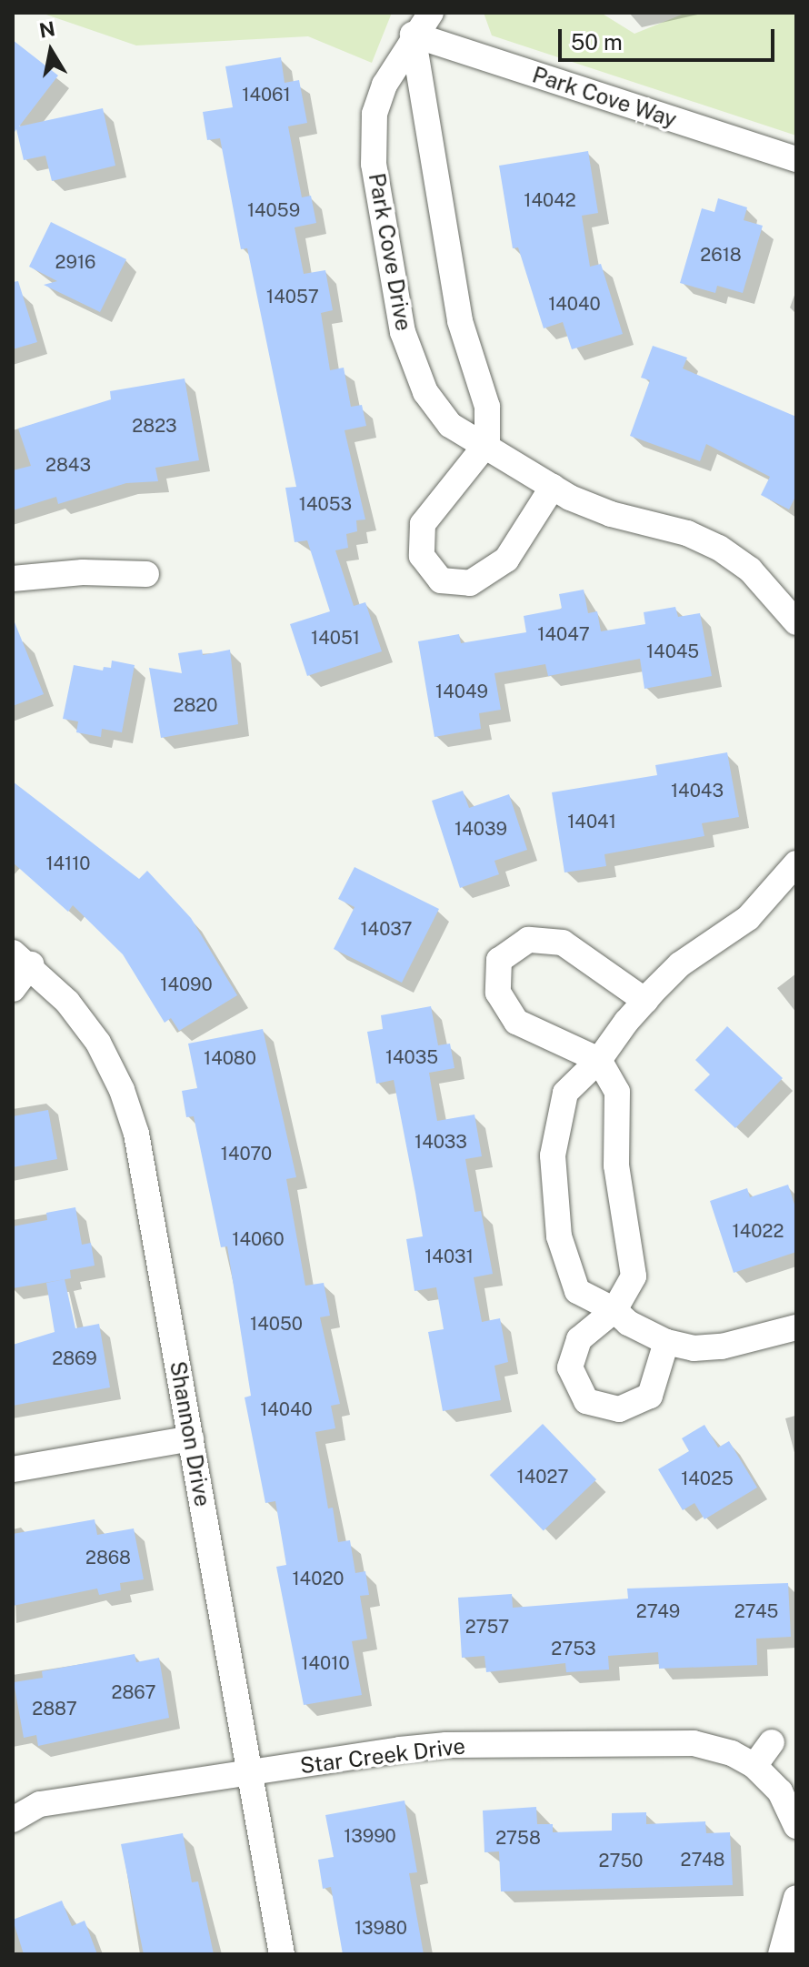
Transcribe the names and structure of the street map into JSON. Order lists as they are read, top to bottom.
{
  "streets": {
    "street": [
      "Park Cove Way",
      "Park Cove Drive",
      "Shannon Drive",
      "Star Creek Drive"
    ]
  },
  "crossings": [
    ["Park Cove Way", "Park Cove Drive"],
    ["Shannon Drive", "Star Creek Drive"]
  ],
  "house_numbers": [
    "14061",
    "14042",
    "14059",
    "2618",
    "2916",
    "14057",
    "14040",
    "2823",
    "2843",
    "14053",
    "14047",
    "14051",
    "14045",
    "14049",
    "2820",
    "14043",
    "14041",
    "14039",
    "14110",
    "14037",
    "14090",
    "14035",
    "14080",
    "14033",
    "14070",
    "14022",
    "14060",
    "14031",
    "14050",
    "2869",
    "14040",
    "14027",
    "14025",
    "2868",
    "14020",
    "2749",
    "2745",
    "2757",
    "2753",
    "14010",
    "2867",
    "2887",
    "13990",
    "2758",
    "2748",
    "2750",
    "13980"
  ],
  "scale_bar": "50 m",
  "north": "top"
}
